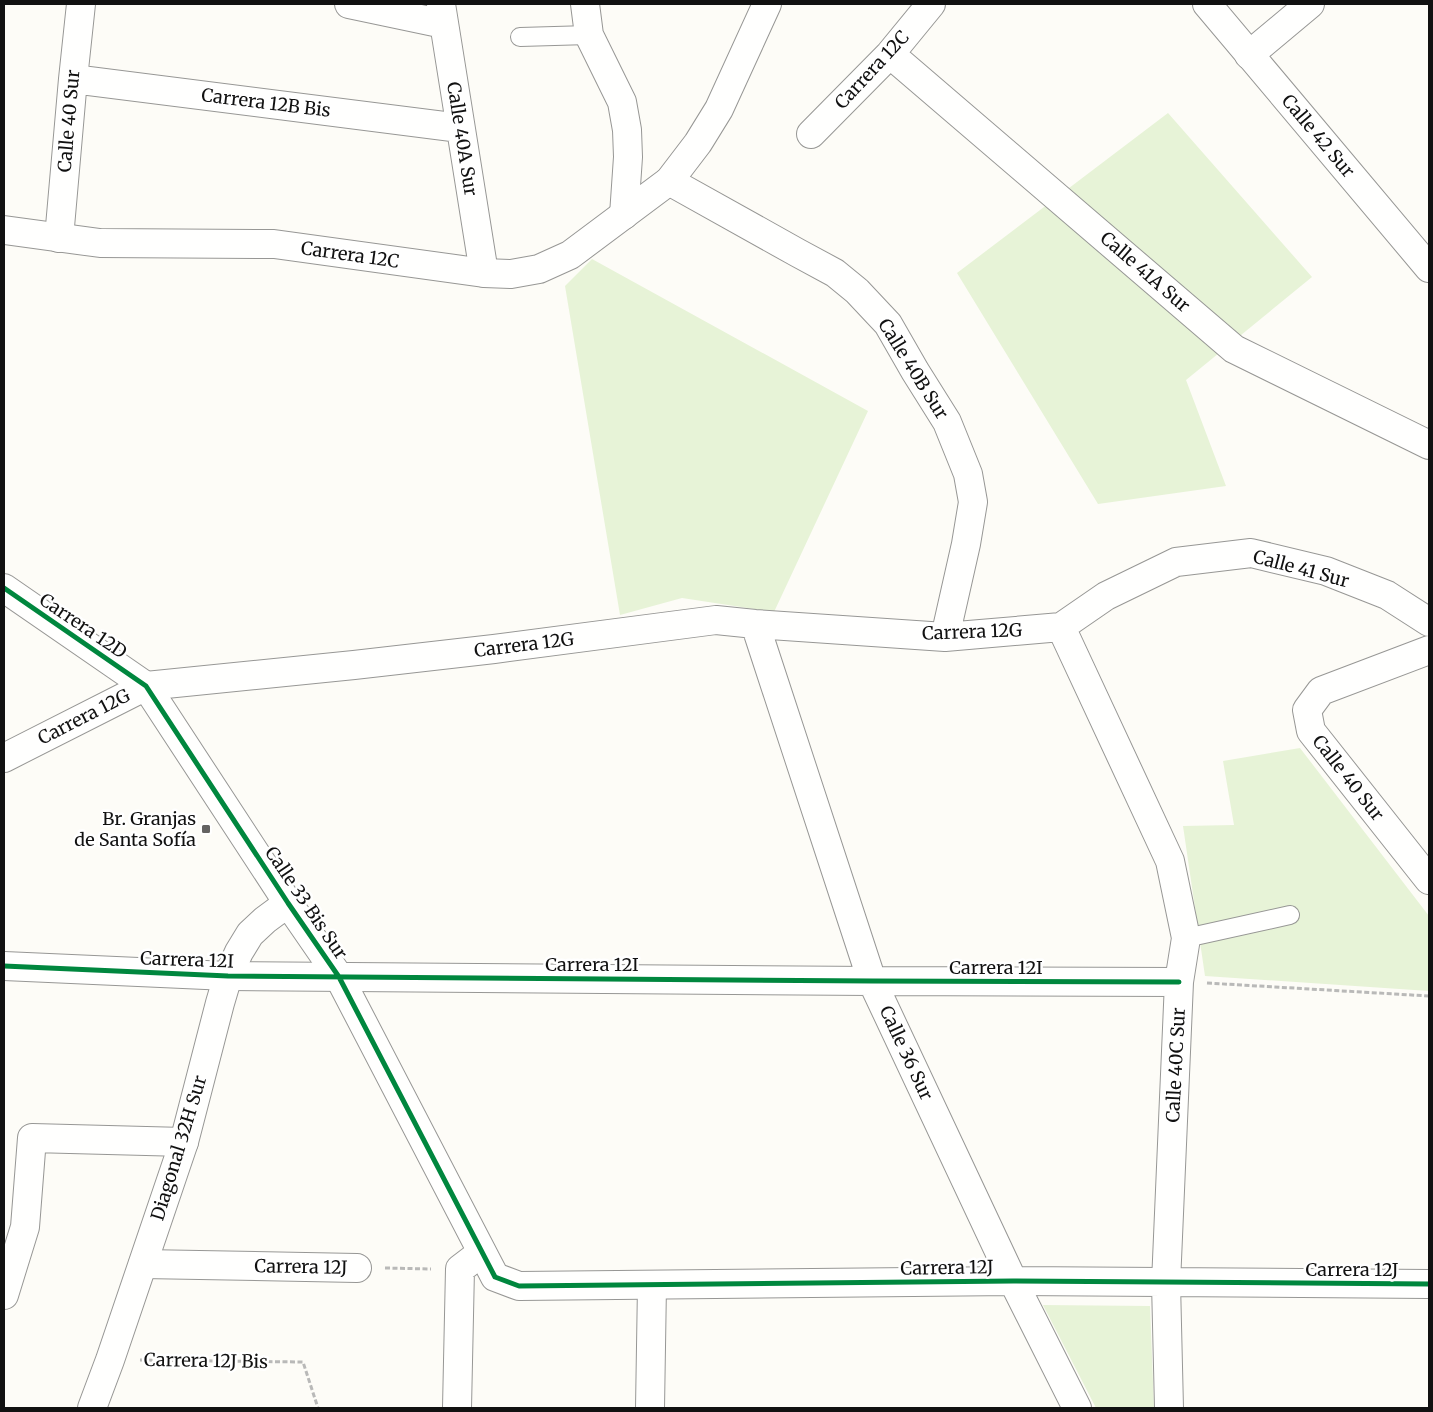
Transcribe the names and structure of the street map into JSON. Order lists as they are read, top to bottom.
{
  "streets": {
    "street": [
      "Carrera 12C",
      "Carrera 12B Bis",
      "Calle 40 Sur",
      "Calle 42 Sur",
      "Calle 40A Sur",
      "Calle 41A Sur",
      "Calle 40B Sur",
      "Calle 41 Sur",
      "Carrera 12D",
      "Carrera 12G",
      "Calle 33 Bis Sur",
      "Carrera 12I",
      "Calle 36 Sur",
      "Calle 40C Sur",
      "Diagonal 32H Sur",
      "Carrera 12J"
    ],
    "path": ["Carrera 12J Bis"]
  },
  "crossings": [
    ["Carrera 12C", "Calle 40 Sur"],
    ["Carrera 12C", "Calle 40A Sur"],
    ["Carrera 12C", "Calle 41A Sur"],
    ["Carrera 12C", "Calle 40B Sur"],
    ["Carrera 12B Bis", "Calle 40 Sur"],
    ["Carrera 12B Bis", "Calle 40A Sur"],
    ["Calle 40B Sur", "Carrera 12G"],
    ["Calle 41 Sur", "Carrera 12G"],
    ["Calle 41 Sur", "Calle 40C Sur"],
    ["Carrera 12D", "Carrera 12G"],
    ["Carrera 12D", "Calle 33 Bis Sur"],
    ["Carrera 12G", "Calle 33 Bis Sur"],
    ["Carrera 12G", "Calle 36 Sur"],
    ["Carrera 12G", "Calle 40C Sur"],
    ["Calle 33 Bis Sur", "Carrera 12I"],
    ["Calle 33 Bis Sur", "Diagonal 32H Sur"],
    ["Calle 33 Bis Sur", "Carrera 12J"],
    ["Carrera 12I", "Calle 36 Sur"],
    ["Carrera 12I", "Calle 40C Sur"],
    ["Carrera 12I", "Diagonal 32H Sur"],
    ["Calle 36 Sur", "Carrera 12J"],
    ["Calle 40C Sur", "Carrera 12J"],
    ["Diagonal 32H Sur", "Carrera 12J"],
    ["Diagonal 32H Sur", "Carrera 12J Bis"]
  ],
  "places": {
    "transit": ["Br. Granjas de Santa Sofía"]
  }
}
